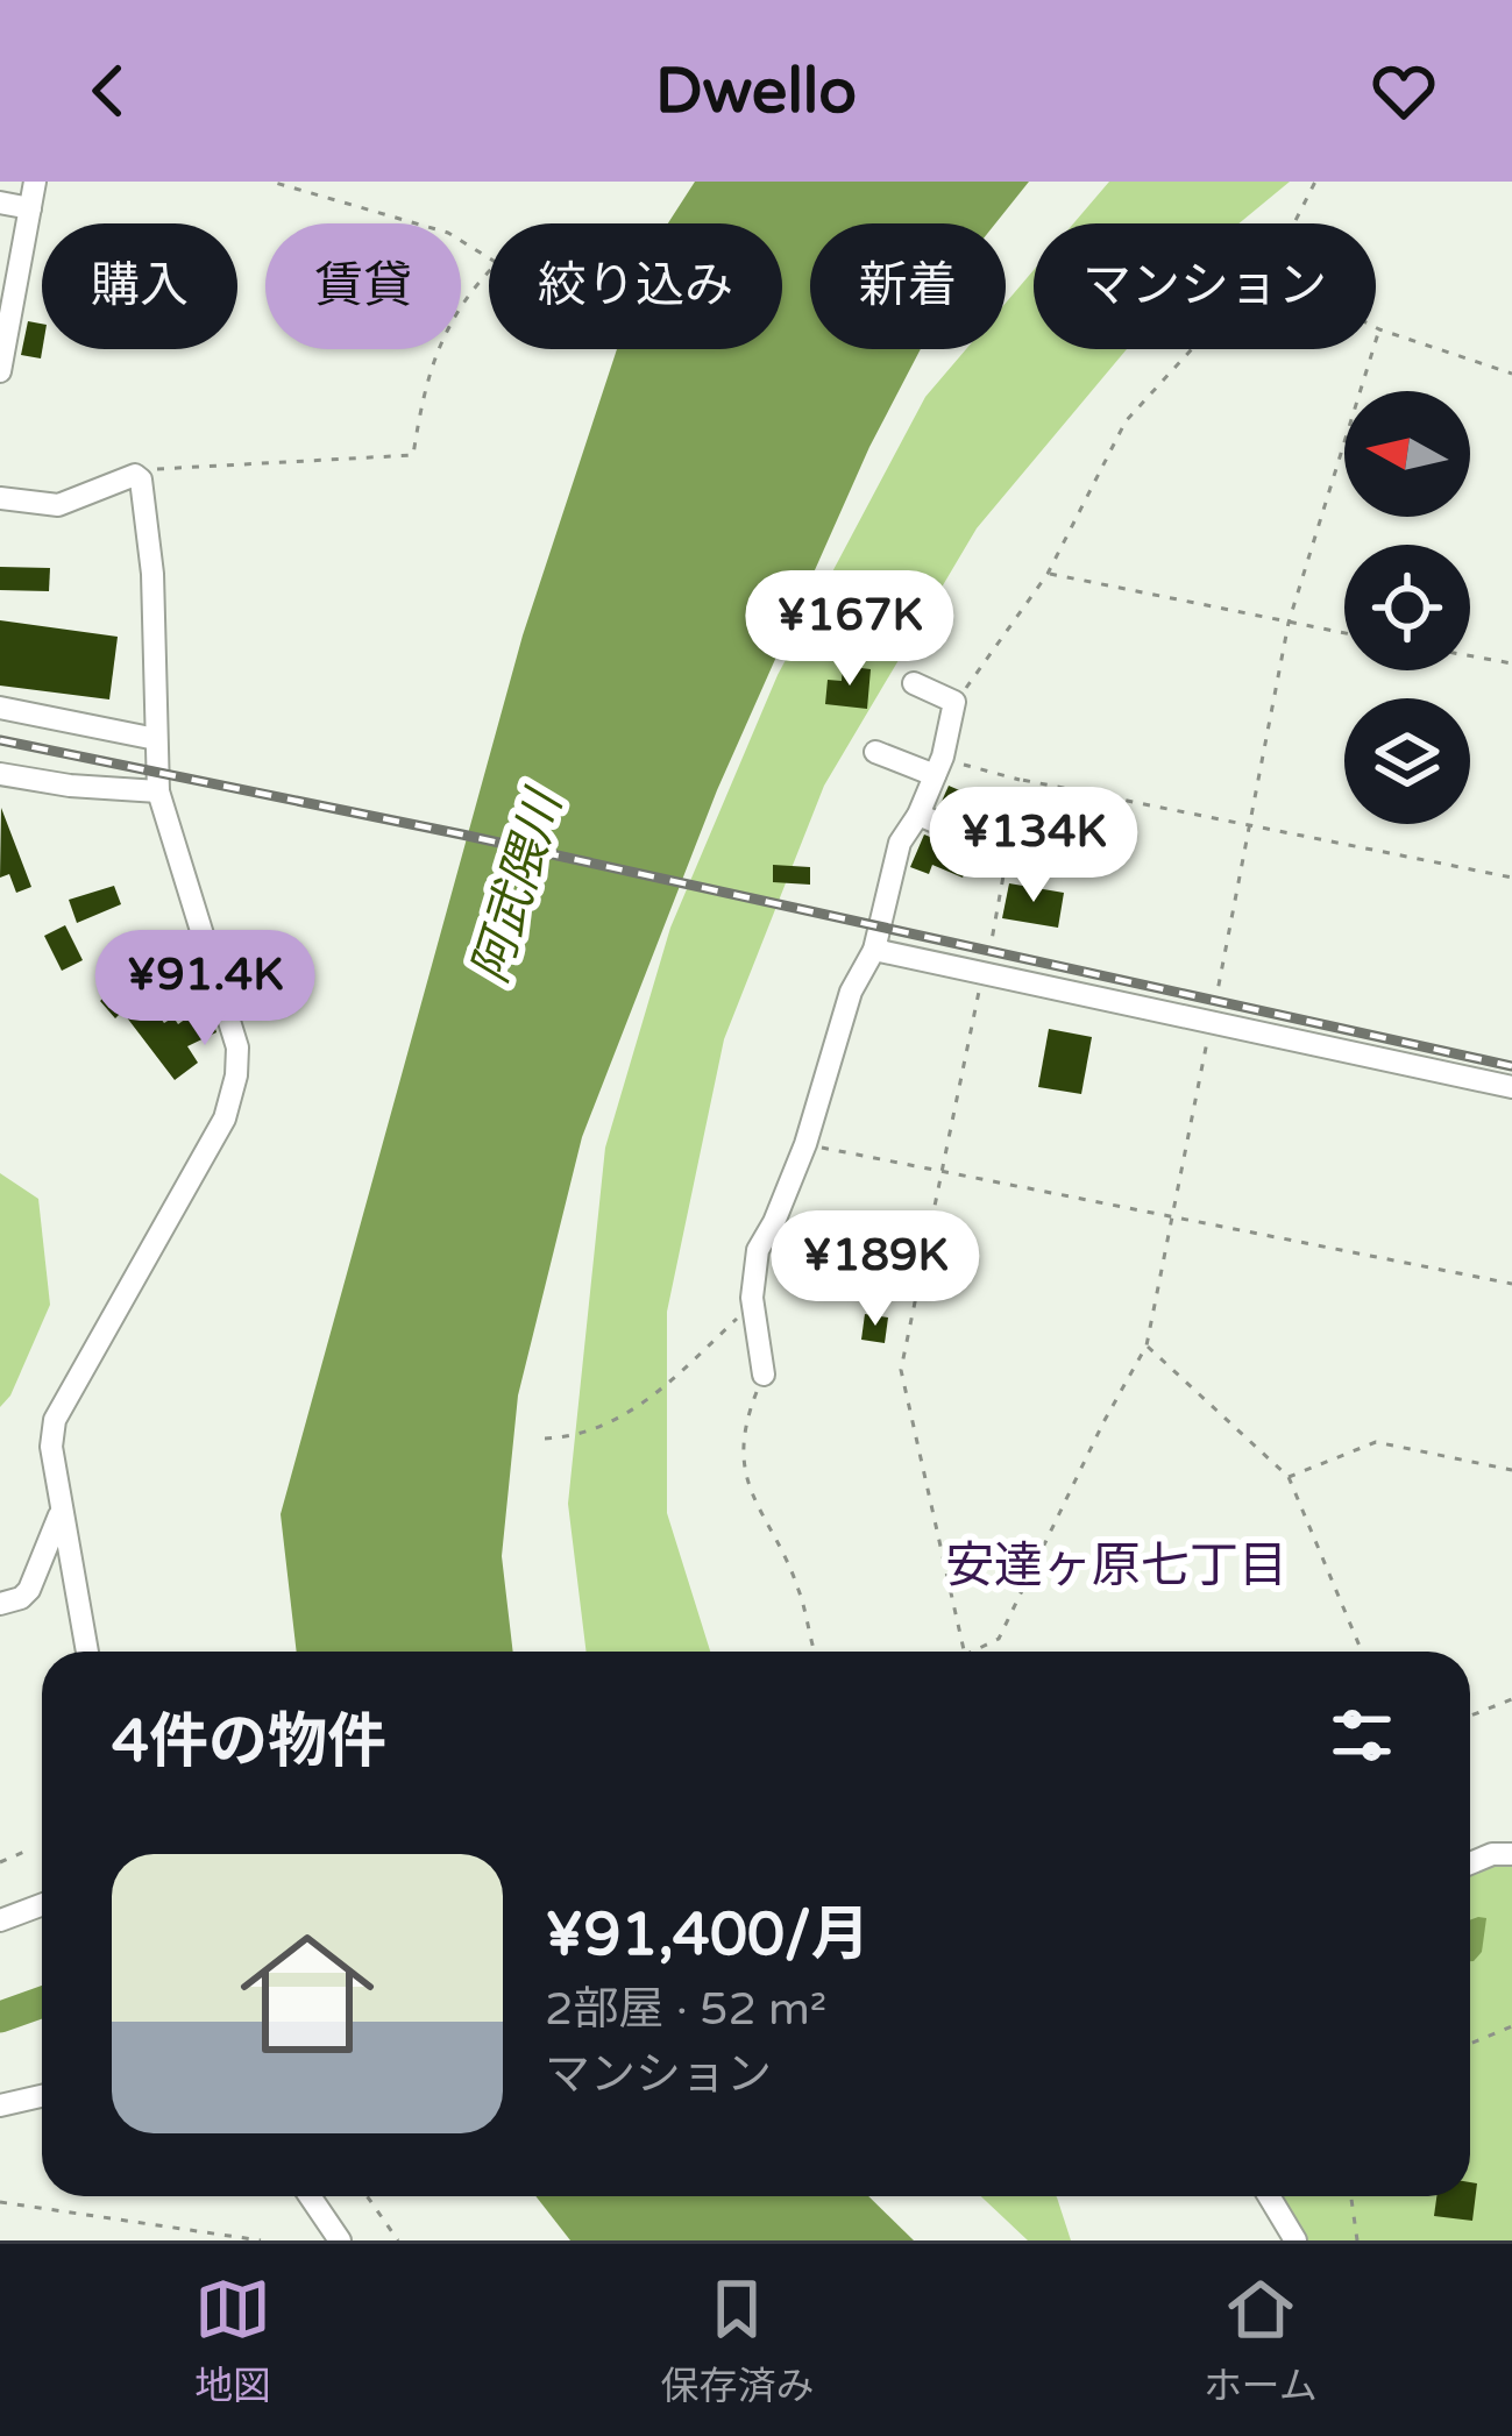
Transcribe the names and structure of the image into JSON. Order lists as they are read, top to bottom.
{
  "districts": ["安達ヶ原七丁目"],
  "water": ["阿武隈川"],
  "north": "left",
  "page": {
    "header": "Dwello",
    "chip": [
      "購入",
      "賃貸",
      "絞り込み",
      "新着",
      "マンション"
    ],
    "price": [
      "¥167K",
      "¥134K",
      "¥91.4K",
      "¥189K"
    ],
    "heading": "4件の物件",
    "list": [
      {
        "name": "¥91,400/月",
        "note": "2部屋 · 52 m² · マンション"
      }
    ],
    "tabs": ["地図", "保存済み", "ホーム"]
  }
}
